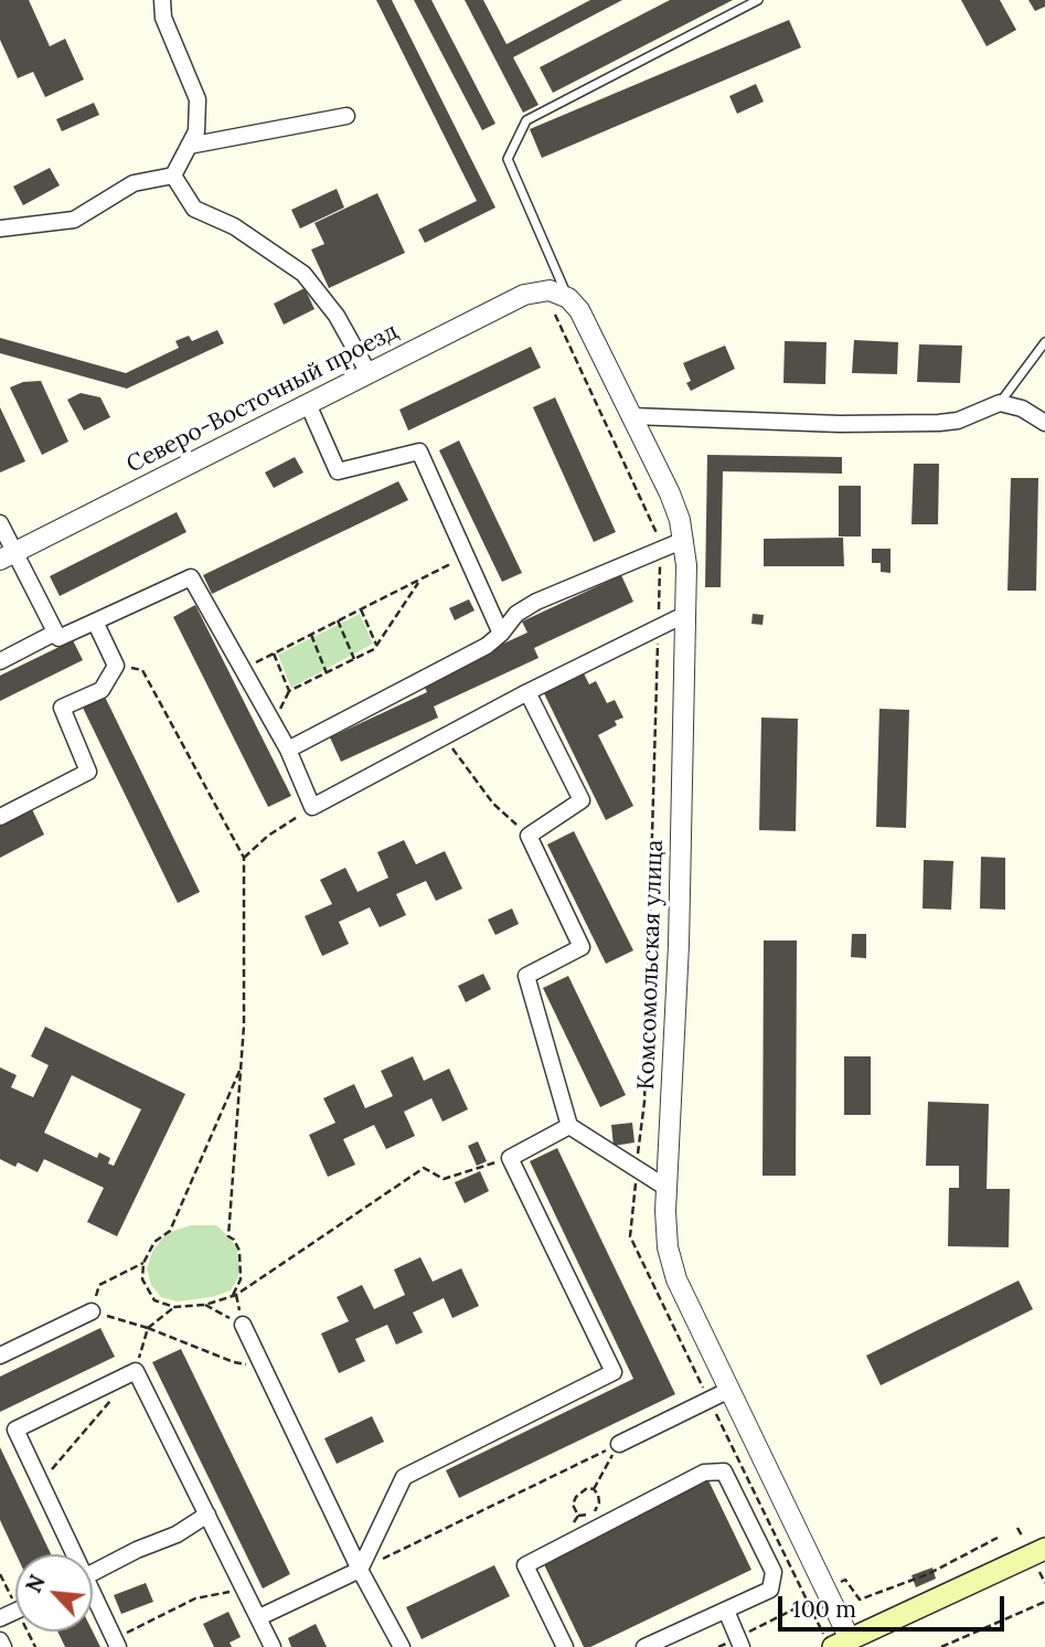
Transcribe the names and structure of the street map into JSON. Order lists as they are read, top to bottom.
{
  "streets": {
    "street": ["Северо-Восточный проезд", "Комсомольская улица"]
  },
  "crossings": [
    ["Северо-Восточный проезд", "Комсомольская улица"]
  ],
  "scale_bar": "100 m",
  "north": "top left"
}
